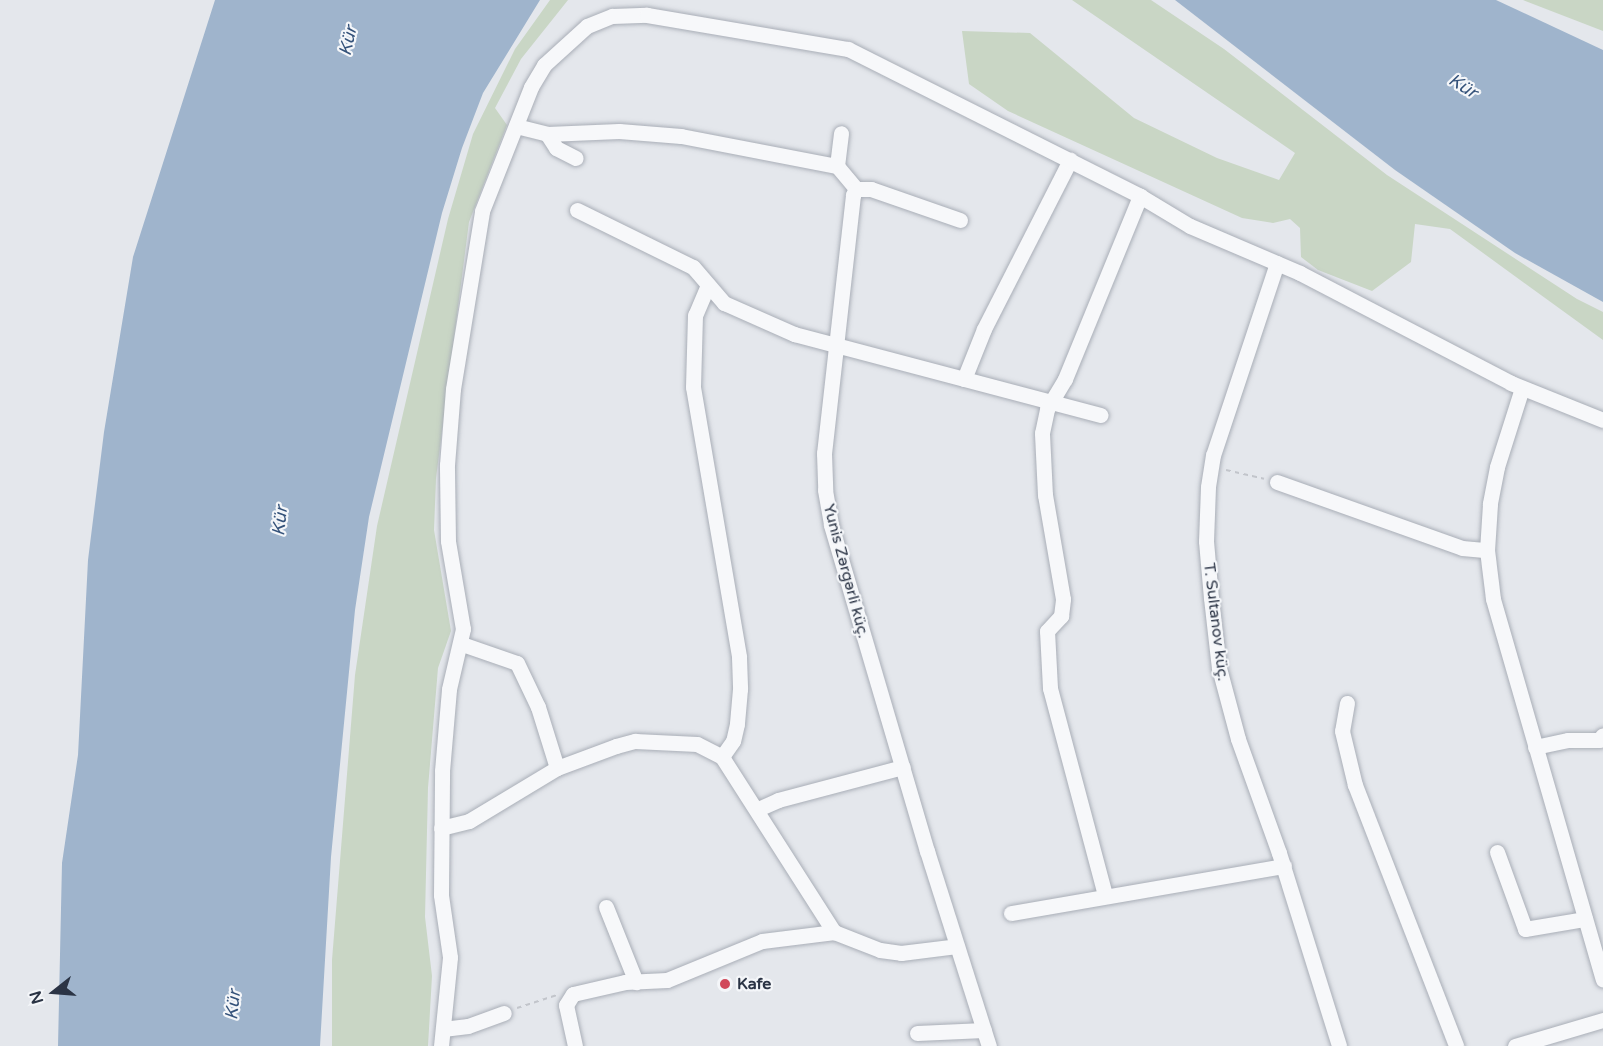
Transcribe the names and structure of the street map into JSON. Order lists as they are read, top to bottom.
{
  "streets": {
    "street": ["Yunis Zərgərli küç.", "T. Sultanov küç."]
  },
  "water": ["Kür"],
  "places": ["Kafe"],
  "north": "left"
}
